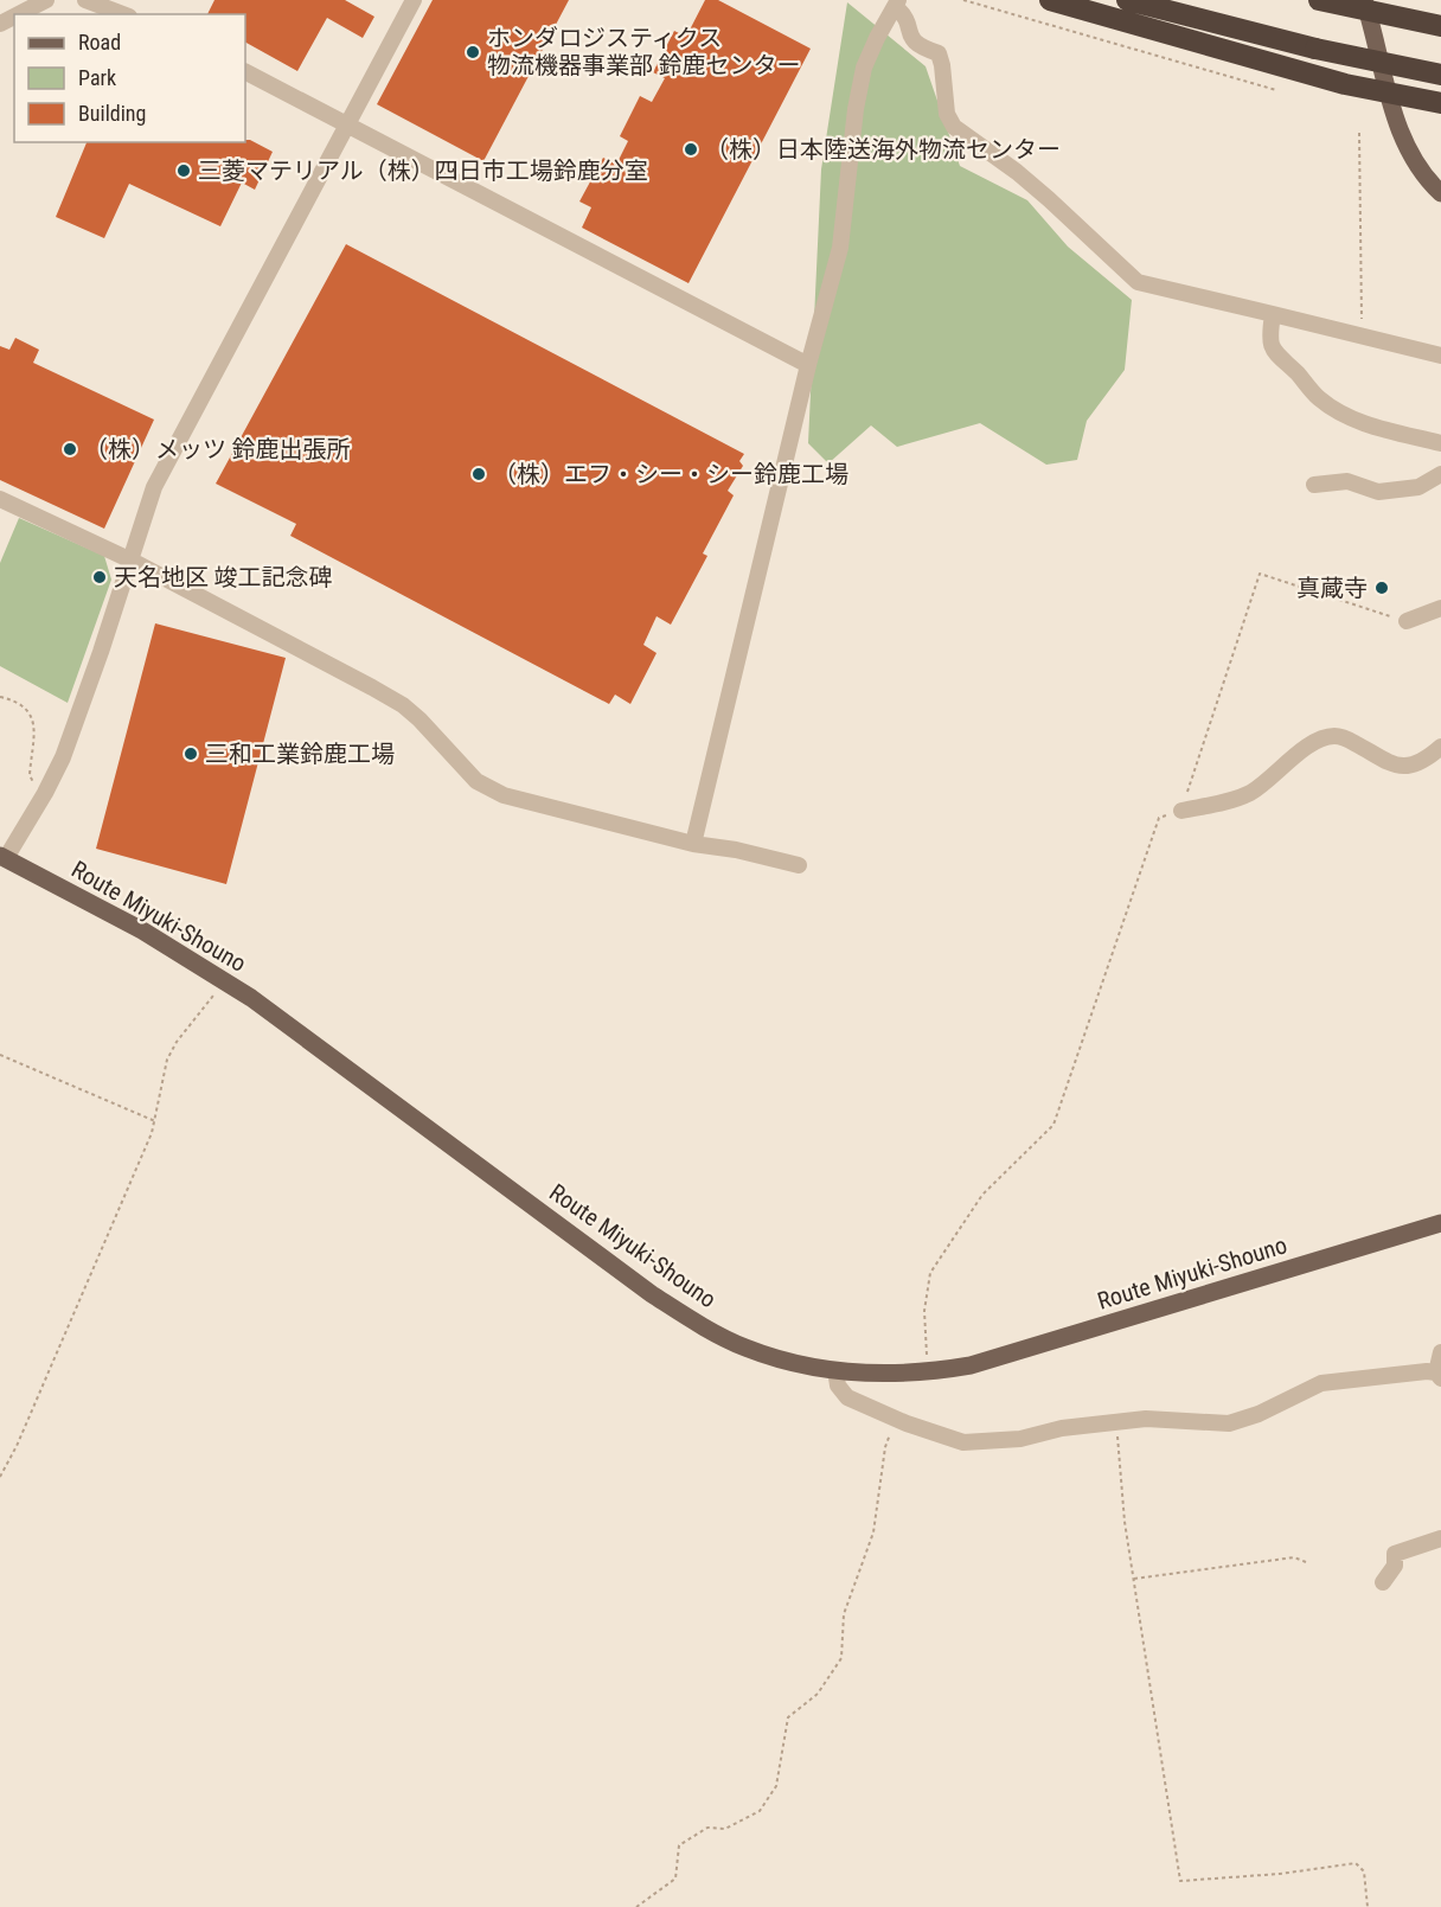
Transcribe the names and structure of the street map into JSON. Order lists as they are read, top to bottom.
{
  "streets": {
    "main road": ["Route Miyuki-Shouno"]
  },
  "places": [
    "ホンダロジスティクス 物流機器事業部 鈴鹿センター",
    "（株）日本陸送海外物流センター",
    "三菱マテリアル（株）四日市工場鈴鹿分室",
    "（株）メッツ 鈴鹿出張所",
    "（株）エフ・シー・シー鈴鹿工場",
    "天名地区 竣工記念碑",
    "真蔵寺",
    "三和工業鈴鹿工場"
  ],
  "legend": ["Road", "Park", "Building"]
}
